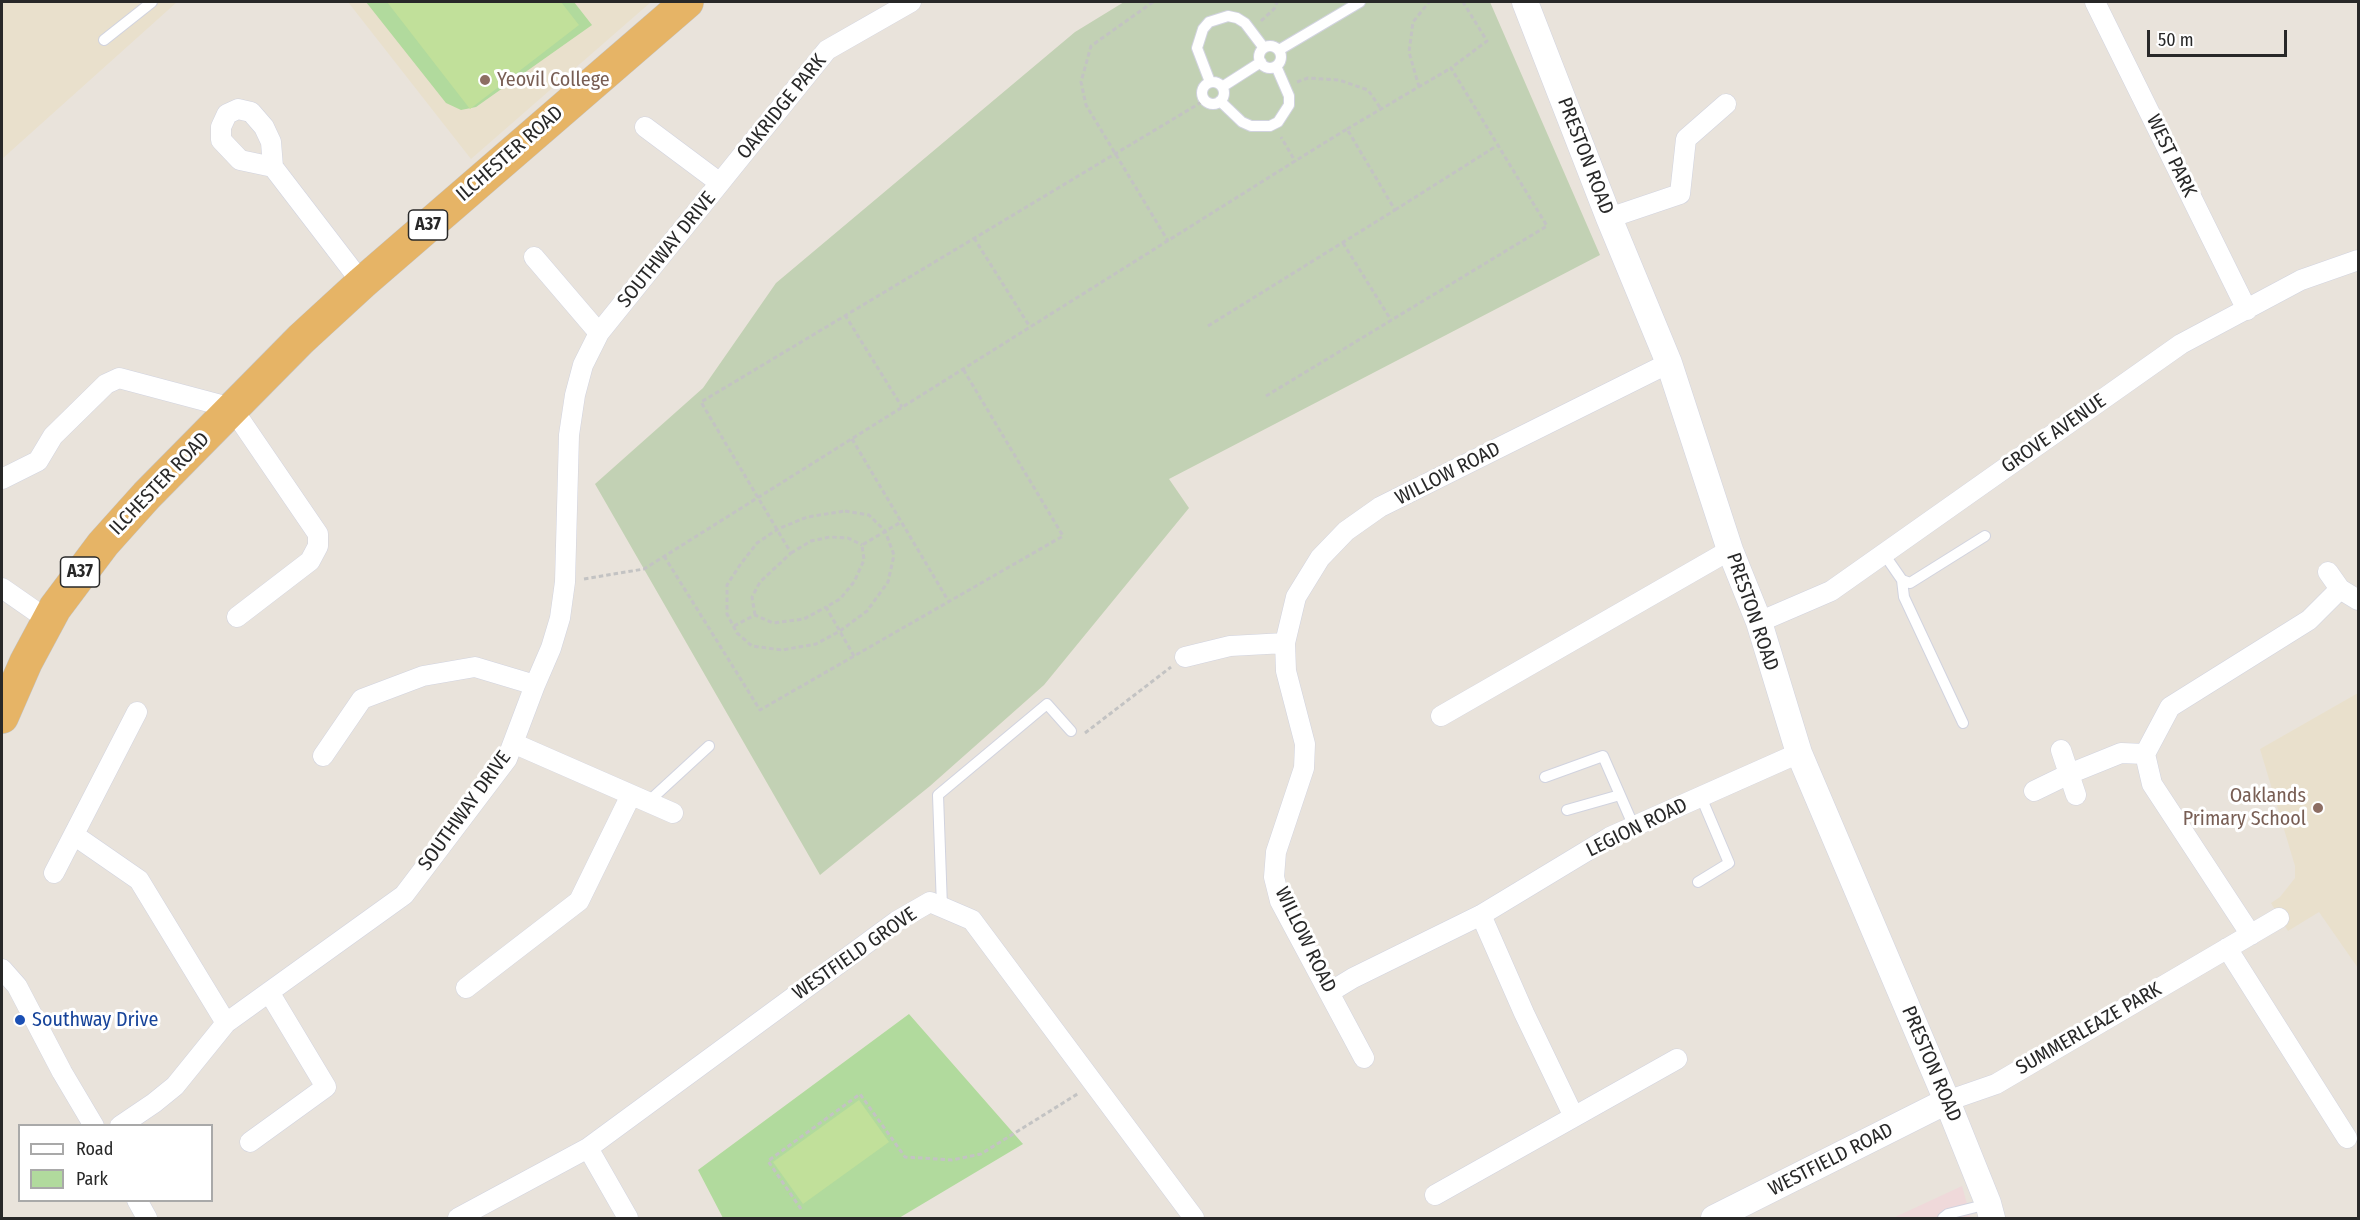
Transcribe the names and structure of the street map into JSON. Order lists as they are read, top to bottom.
{
  "streets": {
    "highway": ["ILCHESTER ROAD", "A37"],
    "street": [
      "OAKRIDGE PARK",
      "PRESTON ROAD",
      "WEST PARK",
      "SOUTHWAY DRIVE",
      "GROVE AVENUE",
      "WILLOW ROAD",
      "LEGION ROAD",
      "WESTFIELD GROVE",
      "SUMMERLEAZE PARK",
      "WESTFIELD ROAD"
    ]
  },
  "crossings": [
    ["OAKRIDGE PARK", "SOUTHWAY DRIVE"],
    ["PRESTON ROAD", "GROVE AVENUE"],
    ["PRESTON ROAD", "WILLOW ROAD"],
    ["PRESTON ROAD", "LEGION ROAD"],
    ["PRESTON ROAD", "SUMMERLEAZE PARK"],
    ["PRESTON ROAD", "WESTFIELD ROAD"],
    ["WEST PARK", "GROVE AVENUE"],
    ["WILLOW ROAD", "LEGION ROAD"],
    ["SUMMERLEAZE PARK", "WESTFIELD ROAD"]
  ],
  "places": ["Yeovil College", "Oaklands Primary School", "Southway Drive"],
  "legend": ["Road", "Park"],
  "scale_bar": "50 m"
}
